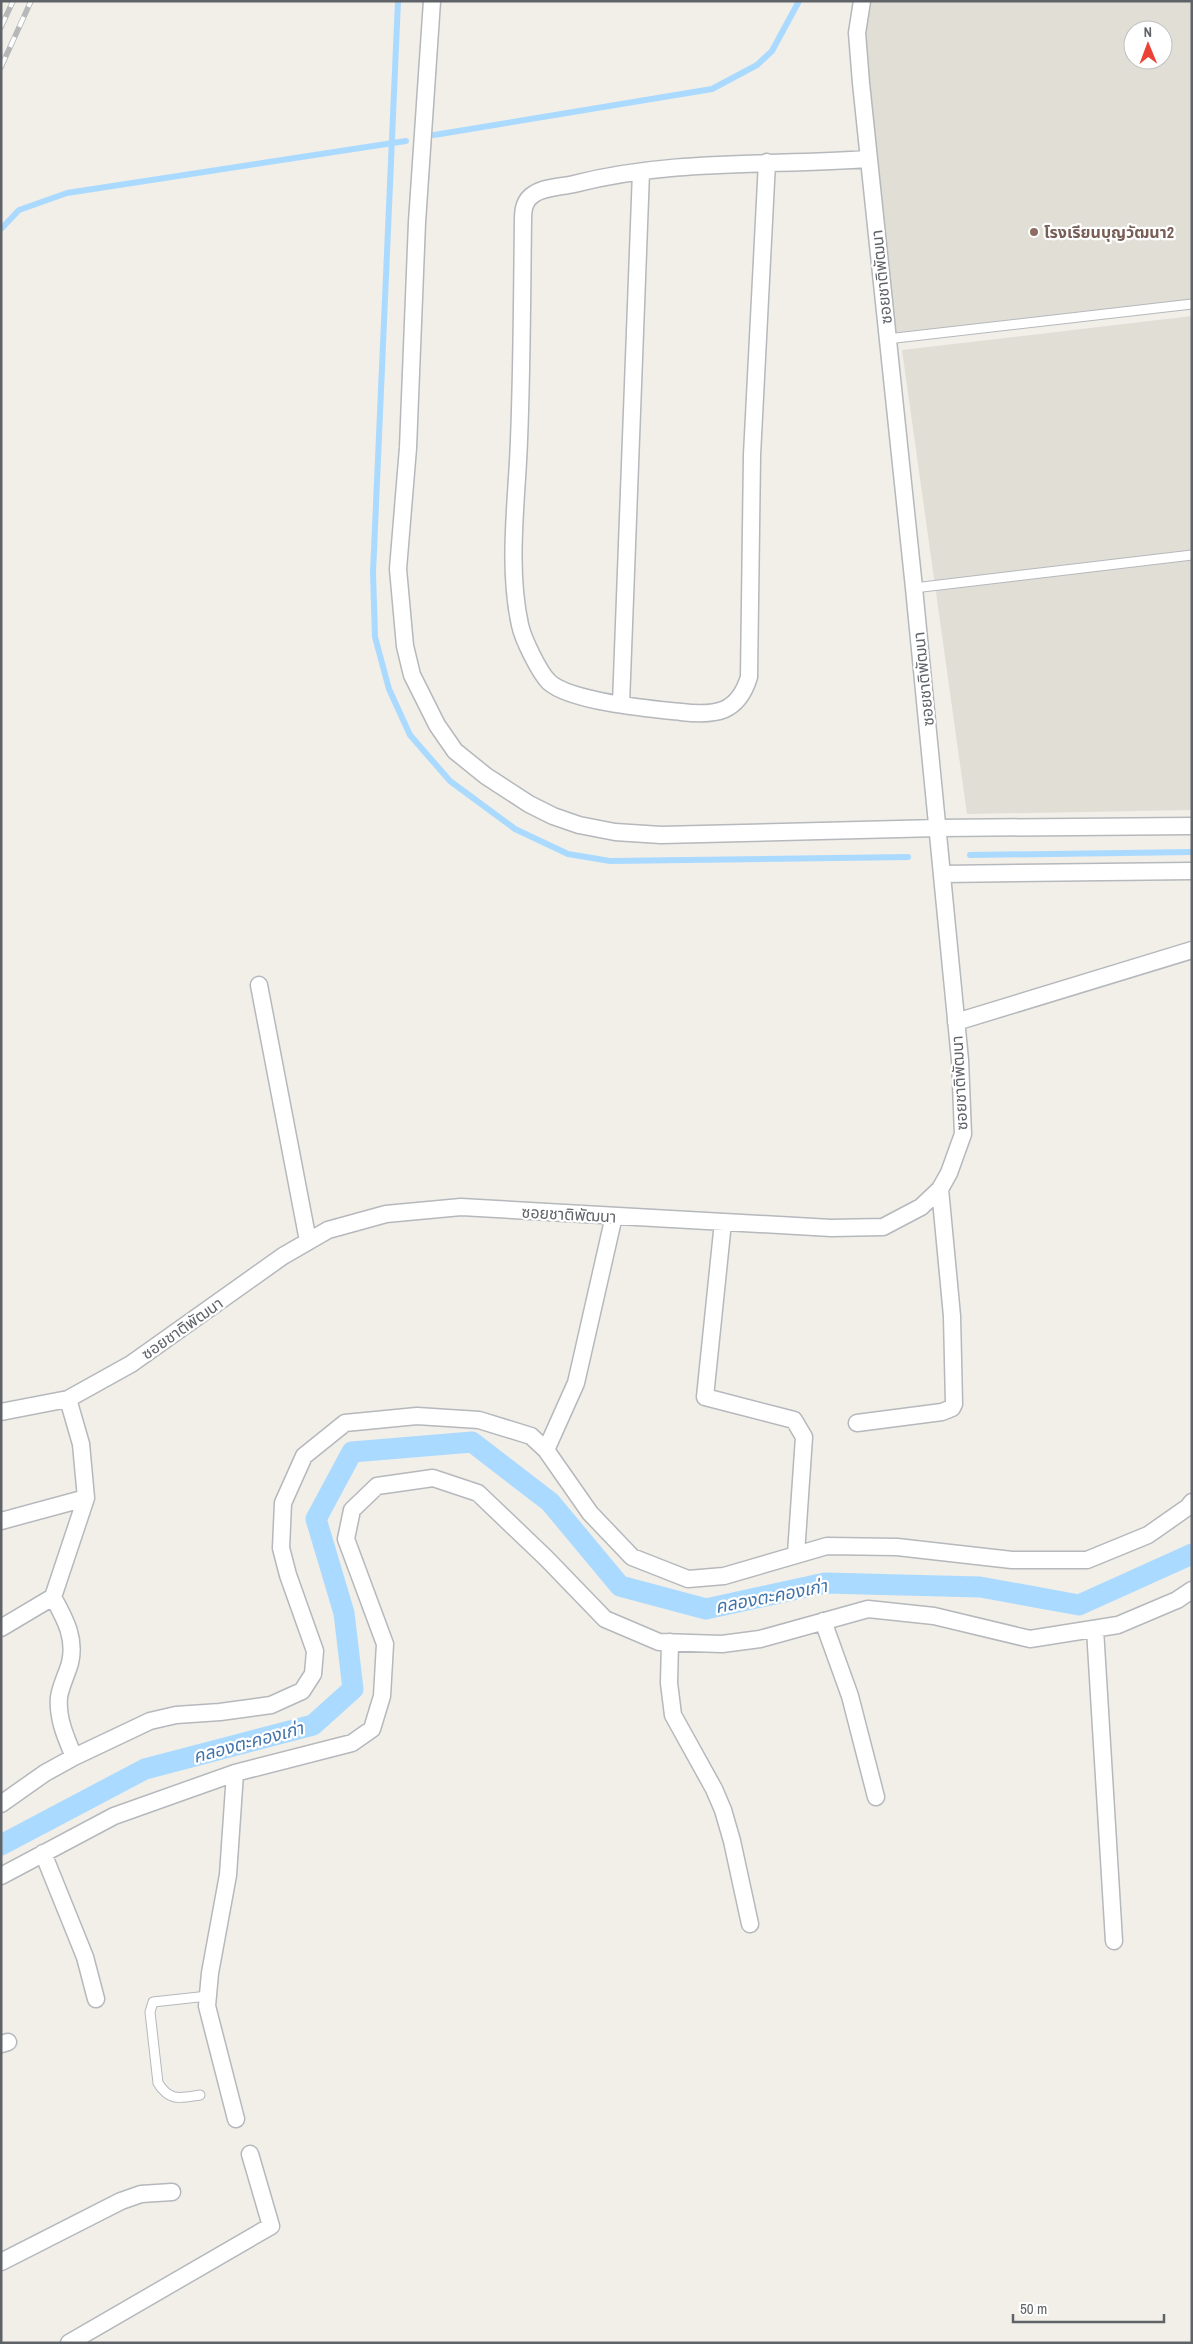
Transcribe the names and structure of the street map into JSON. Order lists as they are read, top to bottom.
{
  "streets": {
    "street": ["ซอยชาติพัฒนา"]
  },
  "water": ["คลองตะคองเก่า"],
  "places": ["โรงเรียนบุญวัฒนา2"],
  "scale_bar": "50 m",
  "north": "top"
}
